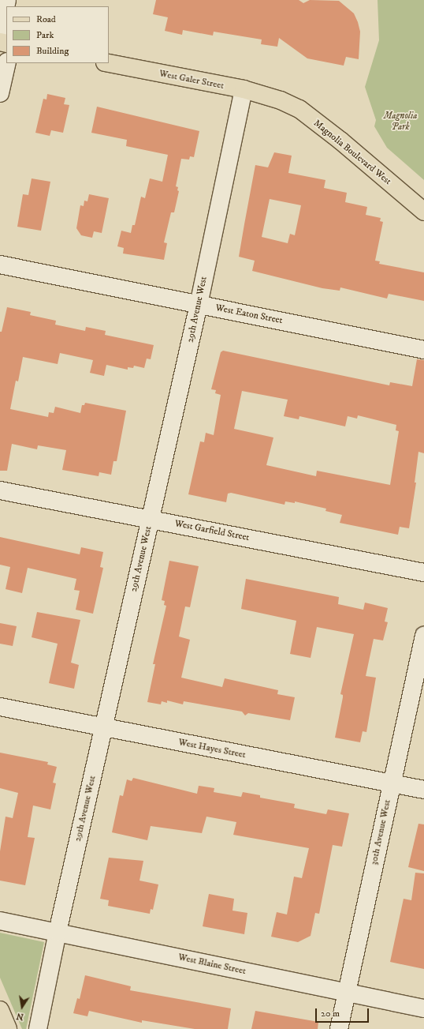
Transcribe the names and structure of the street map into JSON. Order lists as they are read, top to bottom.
{
  "streets": {
    "main road": ["West Galer Street", "Magnolia Boulevard West"],
    "street": [
      "29th Avenue West",
      "West Eaton Street",
      "West Garfield Street",
      "West Hayes Street",
      "30th Avenue West",
      "West Blaine Street"
    ]
  },
  "crossings": [
    ["West Galer Street", "Magnolia Boulevard West"],
    ["West Galer Street", "29th Avenue West"],
    ["29th Avenue West", "West Eaton Street"],
    ["29th Avenue West", "West Garfield Street"],
    ["29th Avenue West", "West Hayes Street"],
    ["29th Avenue West", "West Blaine Street"],
    ["West Hayes Street", "30th Avenue West"],
    ["30th Avenue West", "West Blaine Street"]
  ],
  "parks": ["Magnolia Park"],
  "legend": ["Road", "Park", "Building"],
  "scale_bar": "20 m",
  "north": "bottom"
}
